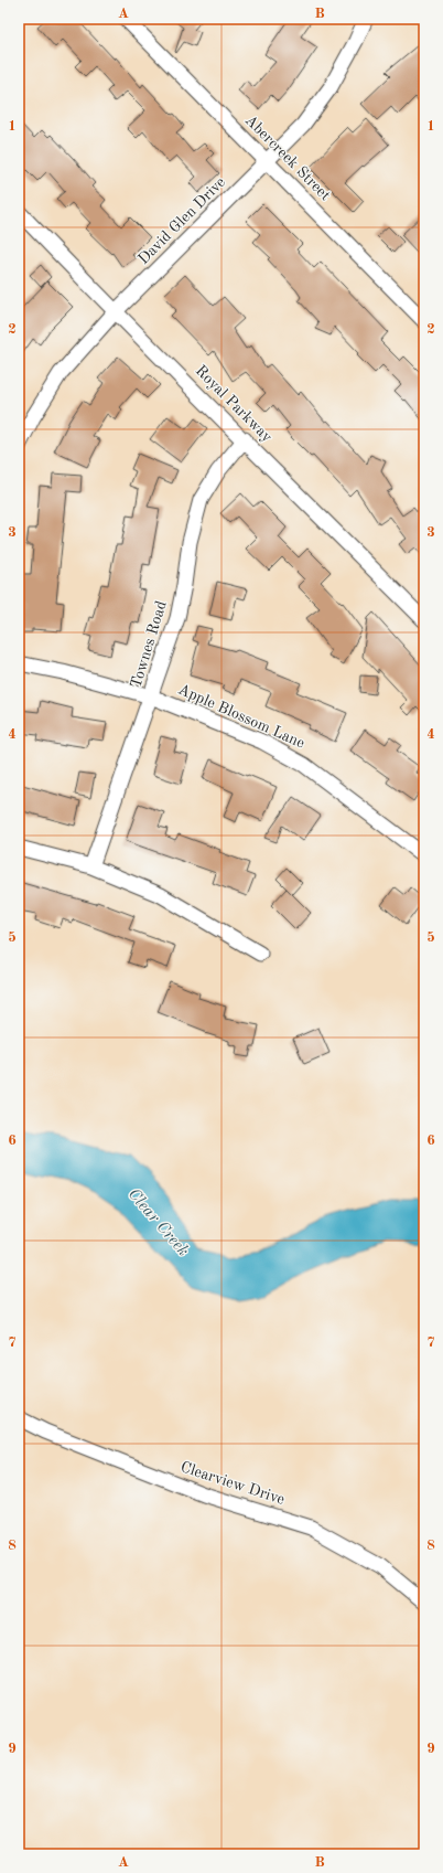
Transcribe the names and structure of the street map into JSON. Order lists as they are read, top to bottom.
{
  "streets": {
    "street": [
      "Abercreek Street",
      "David Glen Drive",
      "Royal Parkway",
      "Townes Road",
      "Apple Blossom Lane",
      "Clearview Drive"
    ]
  },
  "crossings": [
    ["Abercreek Street", "David Glen Drive"],
    ["David Glen Drive", "Royal Parkway"],
    ["Royal Parkway", "Townes Road"],
    ["Townes Road", "Apple Blossom Lane"]
  ],
  "water": ["Clear Creek"],
  "grid": {
    "columns": ["A", "B"],
    "rows": [
      "1",
      "2",
      "3",
      "4",
      "5",
      "6",
      "7",
      "8",
      "9"
    ]
  }
}
